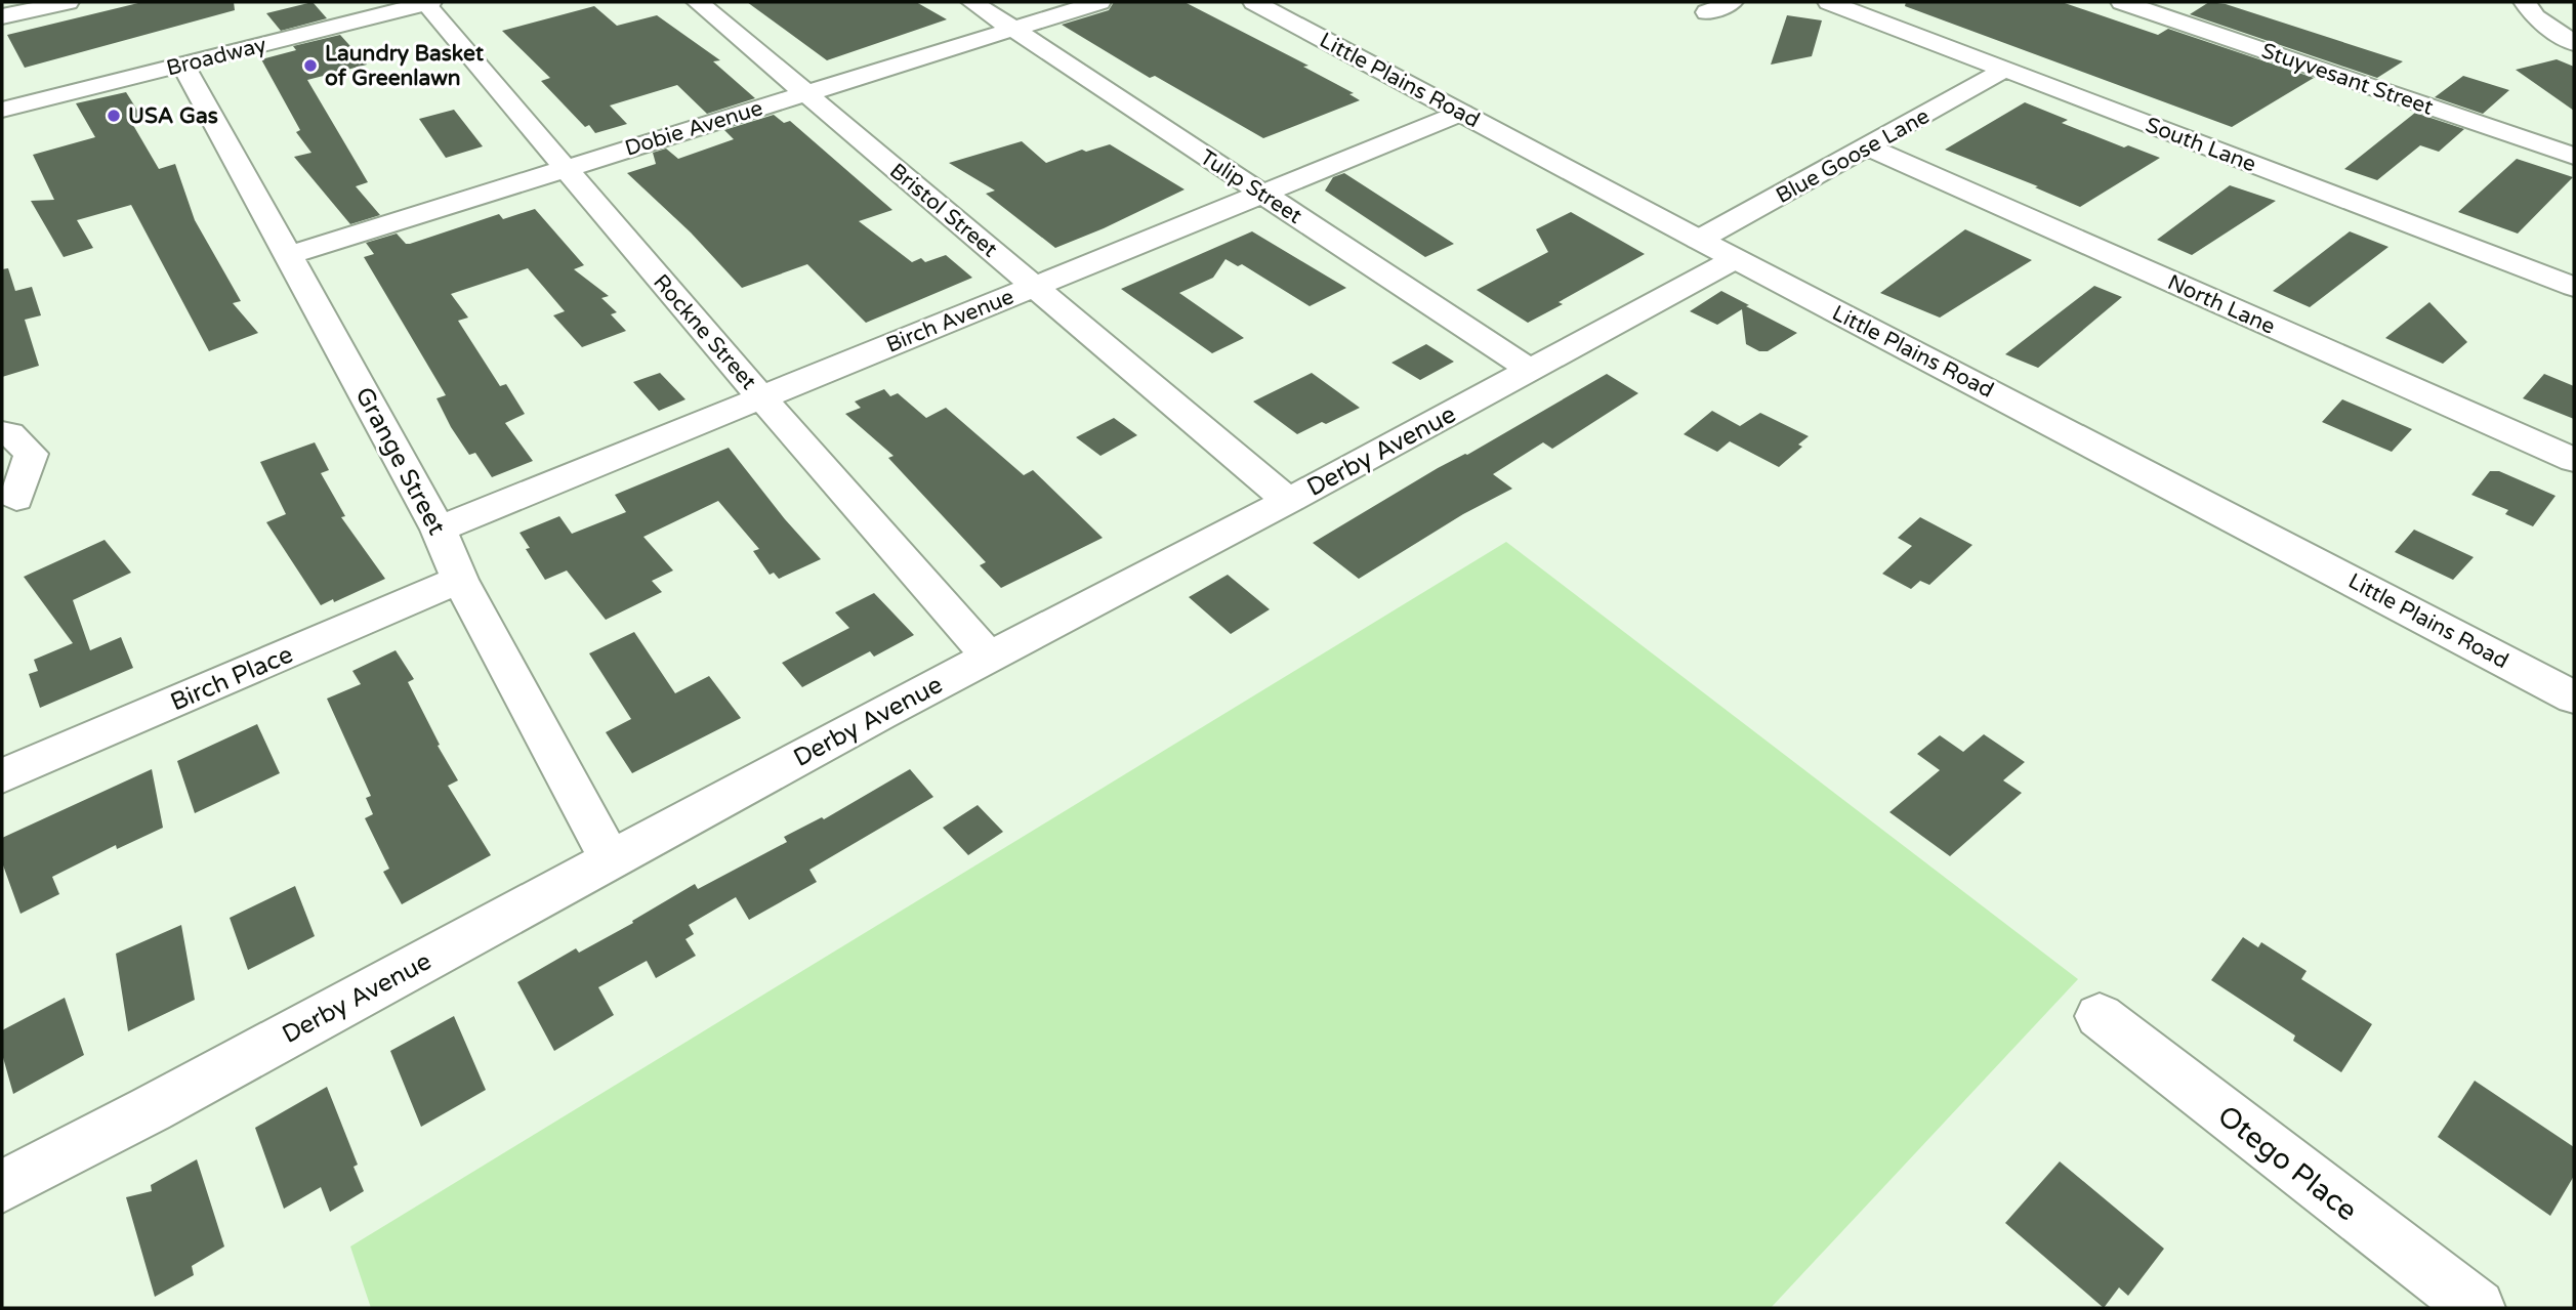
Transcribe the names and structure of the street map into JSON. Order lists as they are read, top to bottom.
{
  "streets": {
    "street": [
      "Broadway",
      "Stuyvesant Street",
      "Little Plains Road",
      "Dobie Avenue",
      "South Lane",
      "Blue Goose Lane",
      "Tulip Street",
      "Bristol Street",
      "North Lane",
      "Birch Avenue",
      "Rockne Street",
      "Derby Avenue",
      "Grange Street",
      "Birch Place",
      "Otego Place"
    ]
  },
  "crossings": [
    ["Broadway", "Rockne Street"],
    ["Broadway", "Grange Street"],
    ["Little Plains Road", "Blue Goose Lane"],
    ["Little Plains Road", "Birch Avenue"],
    ["Little Plains Road", "Derby Avenue"],
    ["Dobie Avenue", "Tulip Street"],
    ["Dobie Avenue", "Bristol Street"],
    ["Dobie Avenue", "Rockne Street"],
    ["Dobie Avenue", "Grange Street"],
    ["South Lane", "Blue Goose Lane"],
    ["Blue Goose Lane", "North Lane"],
    ["Tulip Street", "Birch Avenue"],
    ["Tulip Street", "Derby Avenue"],
    ["Bristol Street", "Birch Avenue"],
    ["Bristol Street", "Derby Avenue"],
    ["Birch Avenue", "Rockne Street"],
    ["Birch Avenue", "Grange Street"],
    ["Rockne Street", "Derby Avenue"],
    ["Derby Avenue", "Grange Street"],
    ["Grange Street", "Birch Place"]
  ],
  "places": ["Laundry Basket of Greenlawn", "USA Gas"]
}
